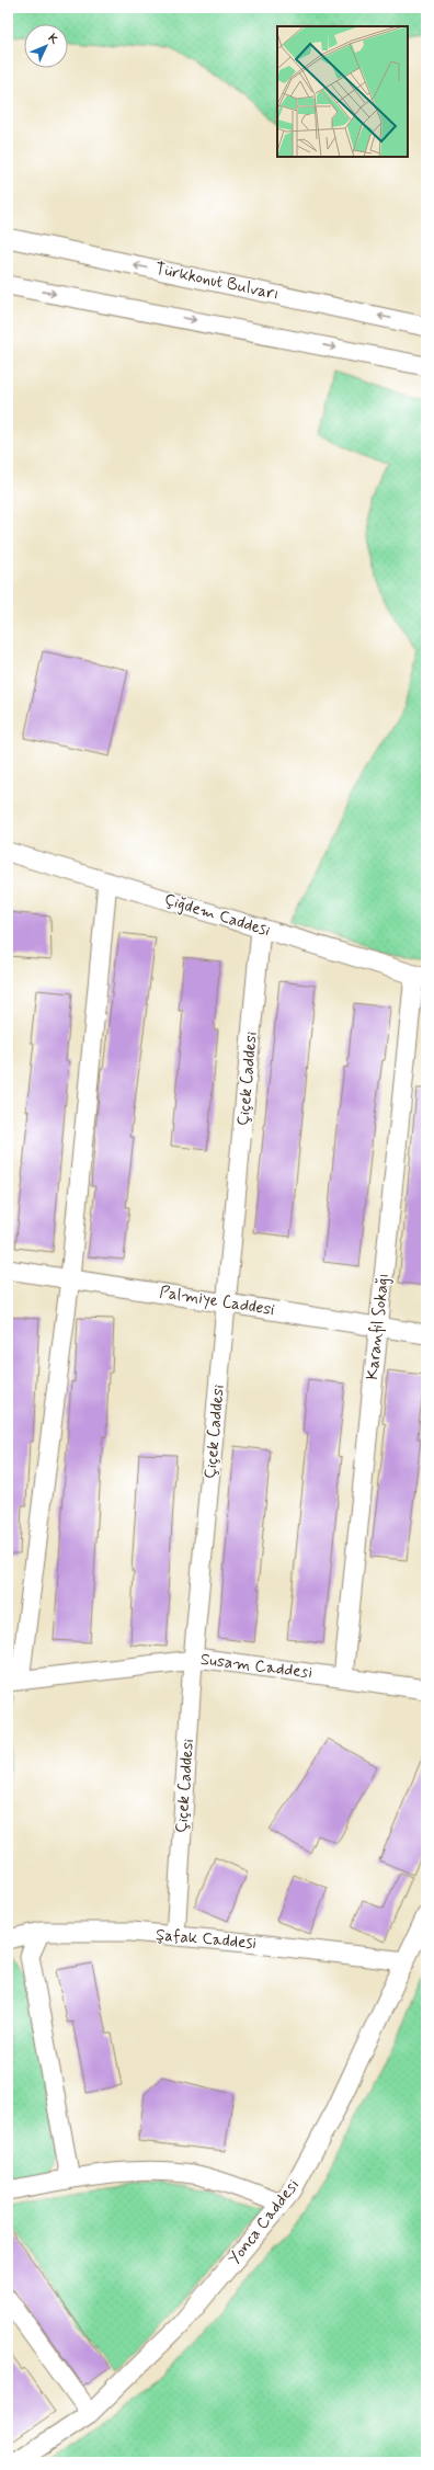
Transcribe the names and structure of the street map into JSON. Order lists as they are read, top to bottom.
{
  "streets": {
    "street": [
      "Türkkonut Bulvarı",
      "Çiğdem Caddesi",
      "Çiçek Caddesi",
      "Palmiye Caddesi",
      "Karanfil Sokağı",
      "Susam Caddesi",
      "Şafak Caddesi",
      "Yonca Caddesi"
    ]
  },
  "crossings": [
    ["Çiğdem Caddesi", "Çiçek Caddesi"],
    ["Çiğdem Caddesi", "Karanfil Sokağı"],
    ["Çiçek Caddesi", "Palmiye Caddesi"],
    ["Çiçek Caddesi", "Susam Caddesi"],
    ["Çiçek Caddesi", "Şafak Caddesi"],
    ["Palmiye Caddesi", "Karanfil Sokağı"],
    ["Karanfil Sokağı", "Susam Caddesi"],
    ["Şafak Caddesi", "Yonca Caddesi"]
  ],
  "north": "top right"
}
